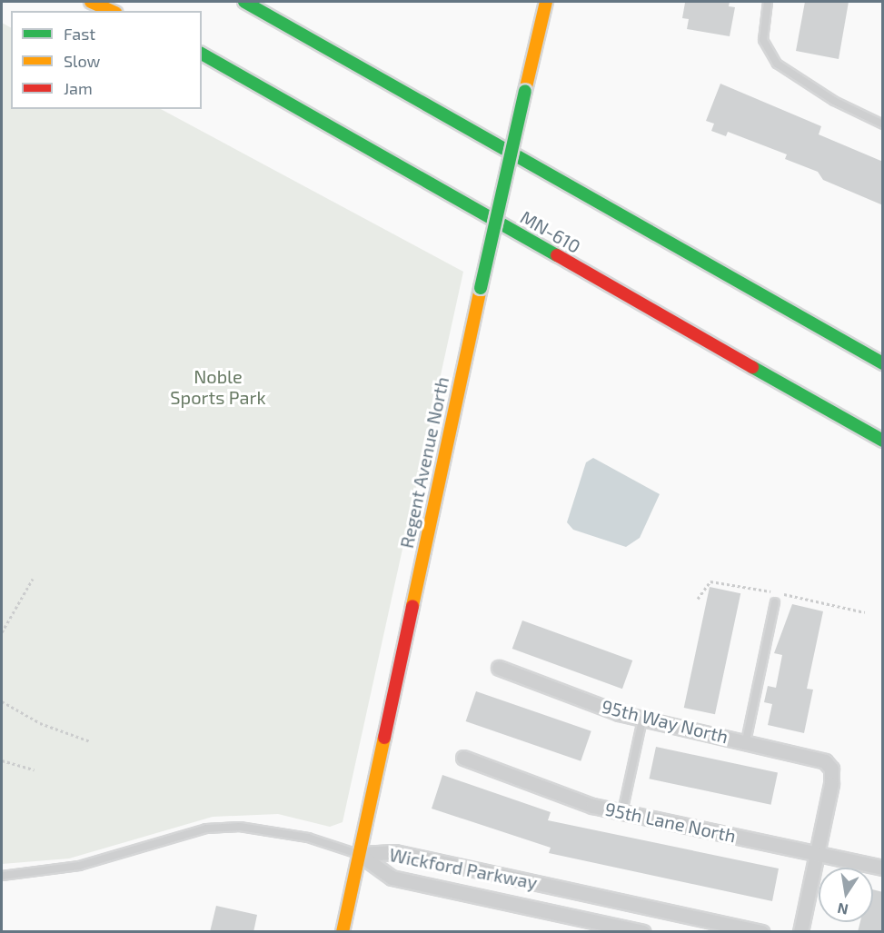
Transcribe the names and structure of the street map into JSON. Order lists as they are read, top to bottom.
{
  "streets": {
    "main road": ["MN-610", "Regent Avenue North"],
    "street": ["95th Way North", "95th Lane North", "Wickford Parkway"]
  },
  "crossings": [
    ["Regent Avenue North", "Wickford Parkway"],
    ["95th Way North", "95th Lane North"]
  ],
  "parks": ["Noble Sports Park"],
  "legend": ["Fast", "Slow", "Jam"],
  "north": "bottom"
}
